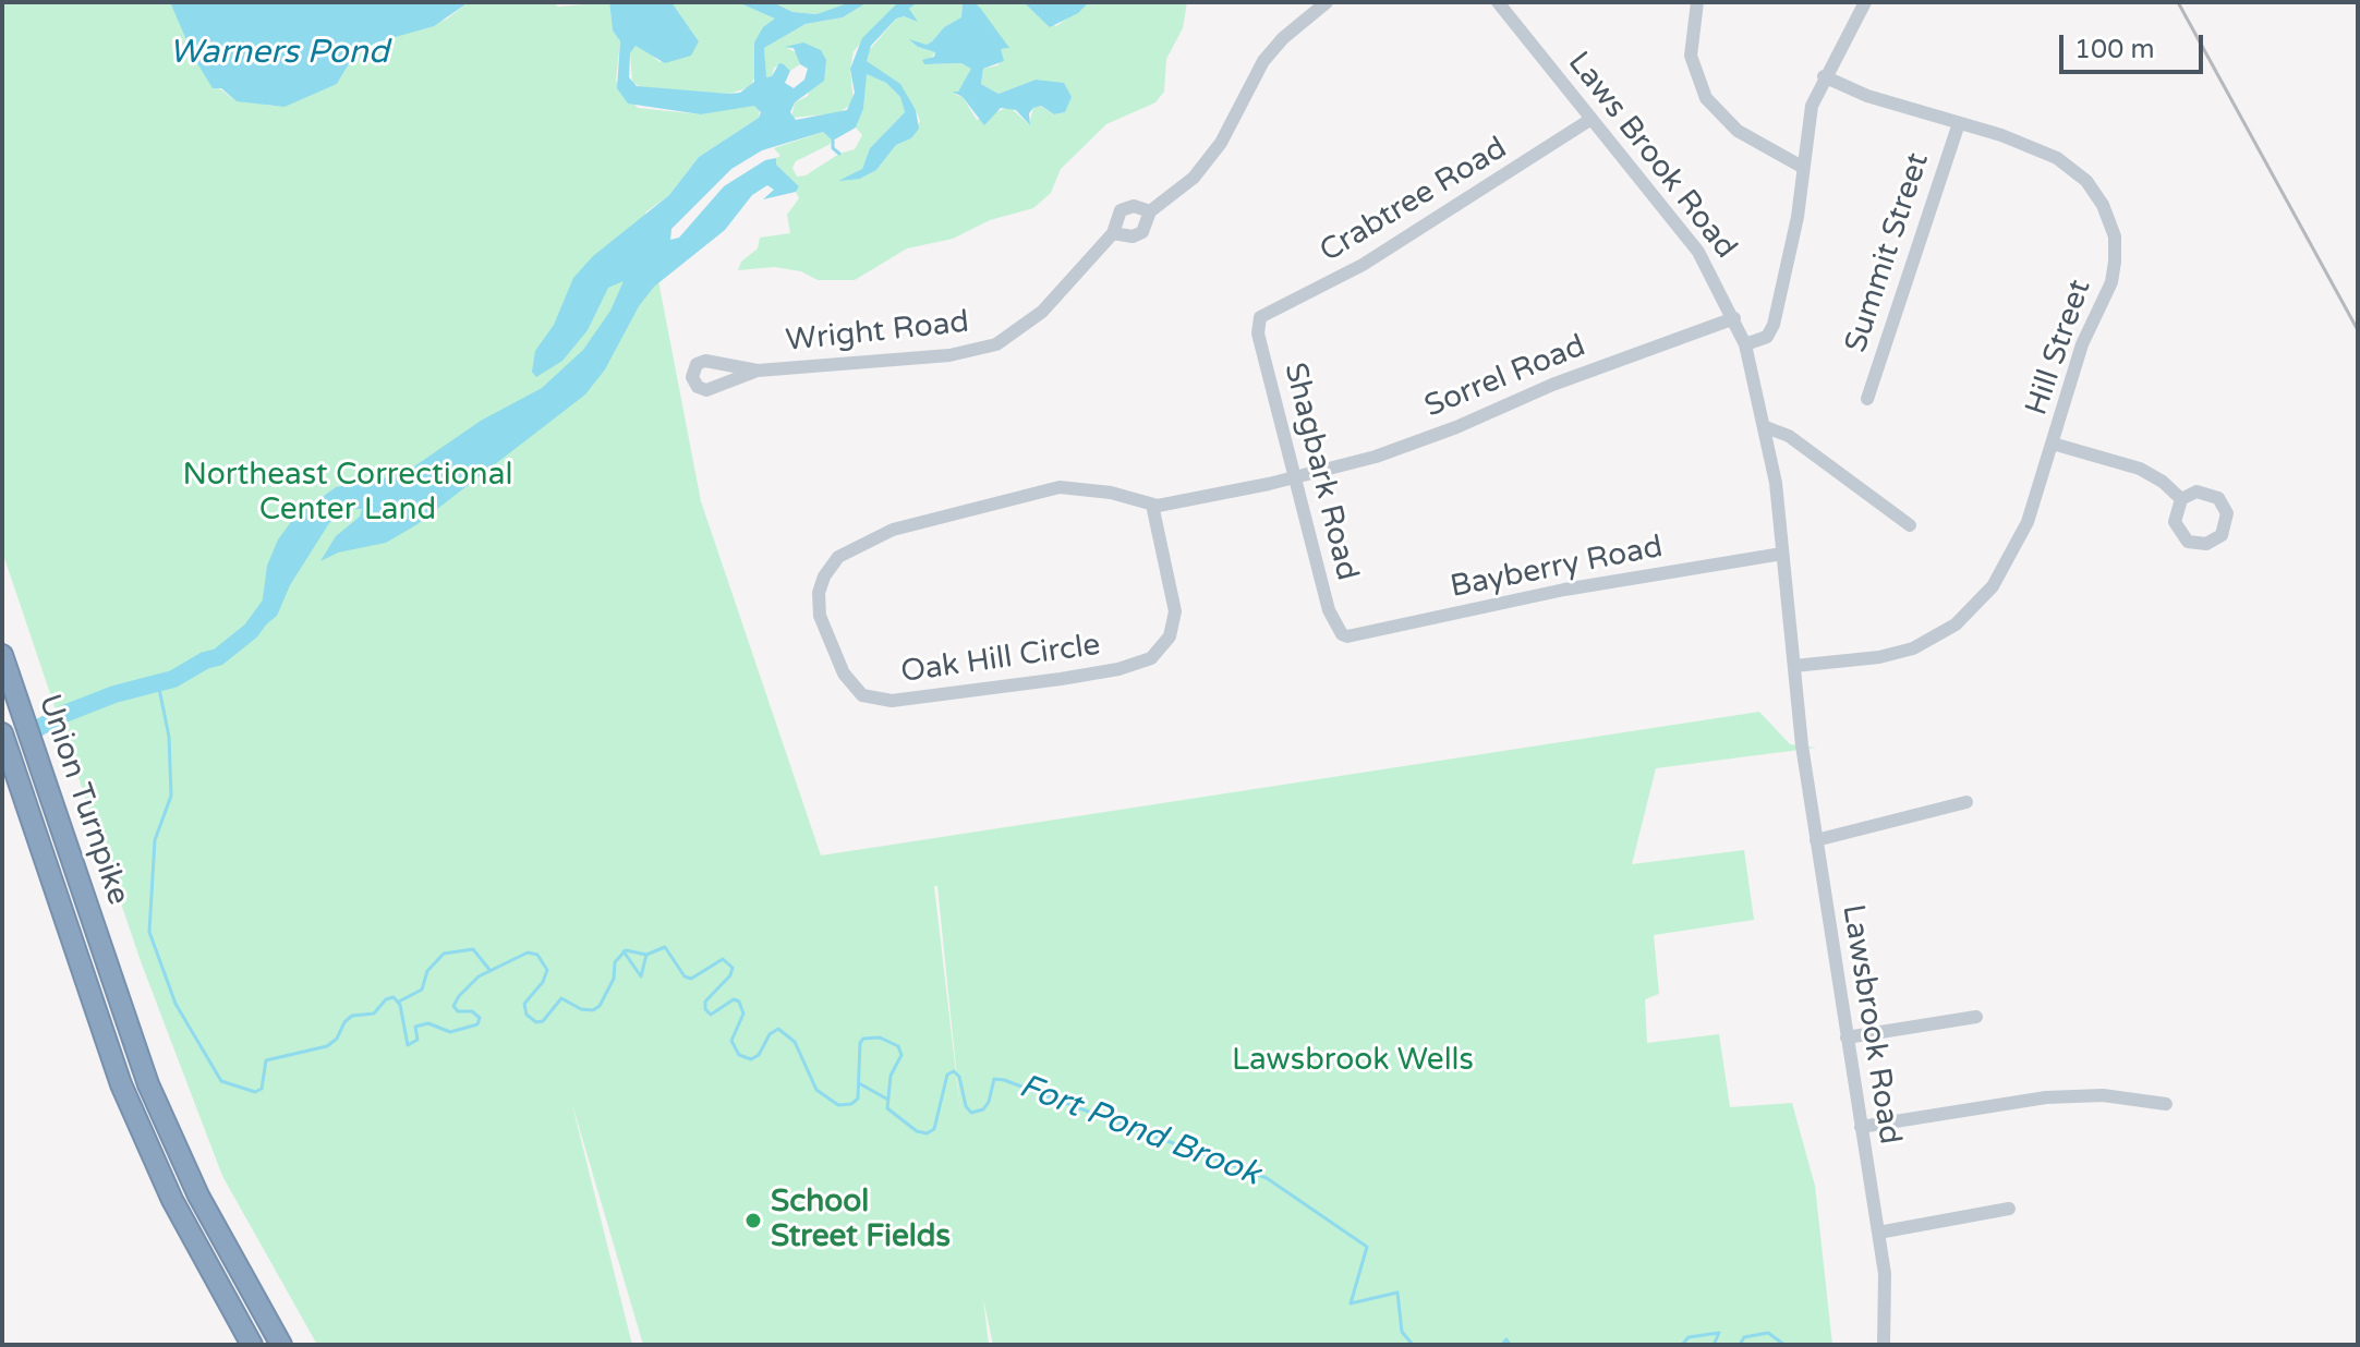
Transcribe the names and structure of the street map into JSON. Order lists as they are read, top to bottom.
{
  "streets": {
    "highway": ["Union Turnpike"],
    "street": [
      "Laws Brook Road",
      "Crabtree Road",
      "Summit Street",
      "Wright Road",
      "Hill Street",
      "Sorrel Road",
      "Shagbark Road",
      "Bayberry Road",
      "Oak Hill Circle",
      "Lawsbrook Road"
    ]
  },
  "crossings": [
    ["Laws Brook Road", "Crabtree Road"],
    ["Laws Brook Road", "Hill Street"],
    ["Laws Brook Road", "Sorrel Road"],
    ["Laws Brook Road", "Bayberry Road"],
    ["Laws Brook Road", "Lawsbrook Road"],
    ["Crabtree Road", "Shagbark Road"],
    ["Summit Street", "Hill Street"],
    ["Sorrel Road", "Shagbark Road"],
    ["Sorrel Road", "Oak Hill Circle"],
    ["Shagbark Road", "Bayberry Road"],
    ["Shagbark Road", "Oak Hill Circle"]
  ],
  "water": ["Warners Pond", "Fort Pond Brook"],
  "parks": ["Northeast Correctional Center Land", "Lawsbrook Wells"],
  "places": ["School Street Fields"],
  "scale_bar": "100 m"
}
